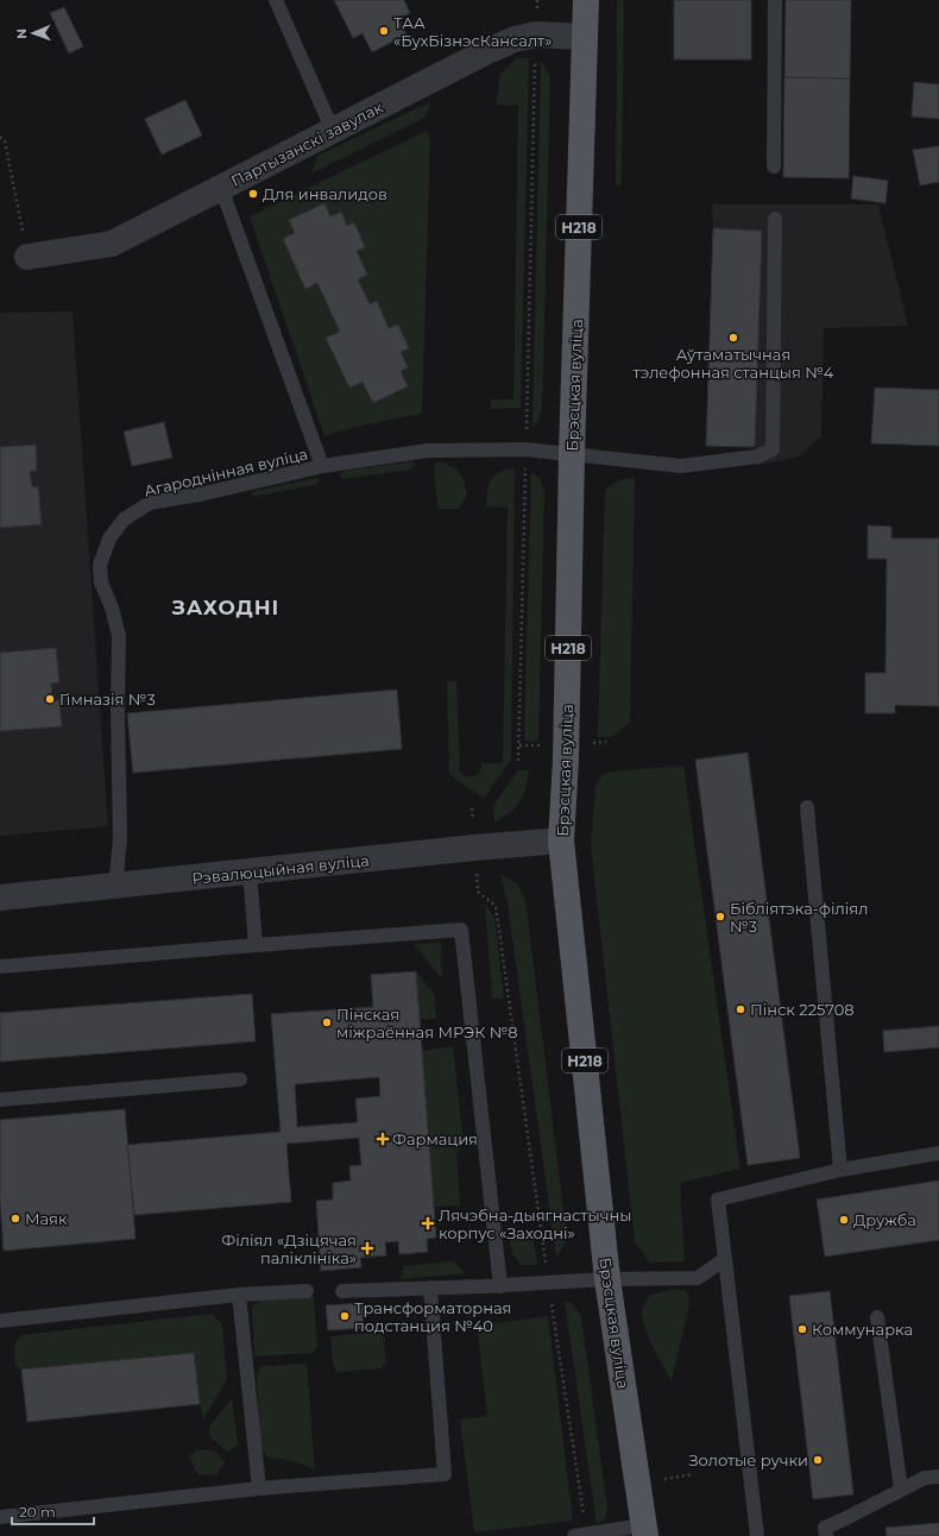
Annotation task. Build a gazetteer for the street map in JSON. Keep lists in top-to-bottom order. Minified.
{"streets":{"main road":["Н218","Брэсцкая вуліца"],"street":["Партызанскі завулак","Рэвалюцыйная вуліца"],"lane":["Агароднінная вуліца"]},"crossings":[["Партызанскі завулак","Брэсцкая вуліца"],["Брэсцкая вуліца","Агароднінная вуліца"],["Брэсцкая вуліца","Рэвалюцыйная вуліца"],["Агароднінная вуліца","Рэвалюцыйная вуліца"]],"districts":["ЗАХОДНІ"],"places":{"other":["ТАА «БухБізнэсКансалт»","Для инвалидов","Аўтаматычная тэлефонная станцыя №4","Гімназія №3","Бібліятэка-філіял №3","Пінск 225708","Пінская міжраённая МРЭК №8","Маяк","Дружба","Трансформаторная подстанция №40","Коммунарка","Золотые ручки"],"health":["Фармация","Лячэбна-дыягнастычны корпус «Заходні»","Філіял «Дзіцячая паліклініка»"]},"scale_bar":"20 m","north":"left"}
